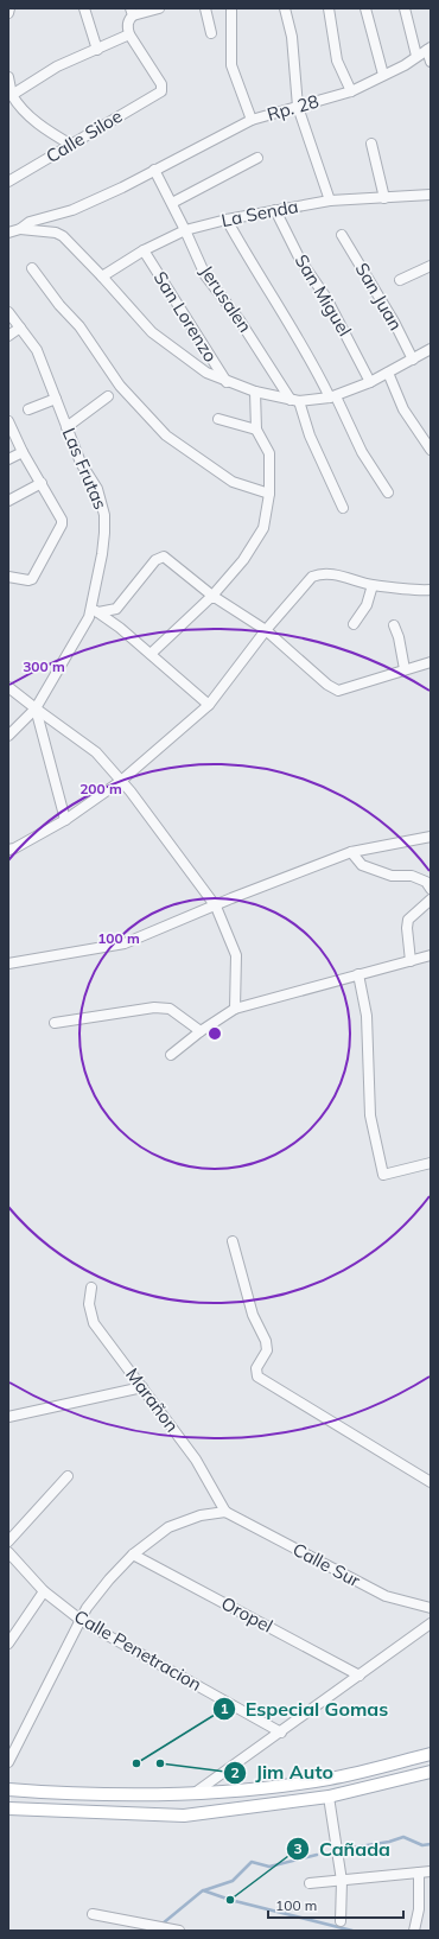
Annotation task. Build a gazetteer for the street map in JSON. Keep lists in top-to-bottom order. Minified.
{"streets":{"street":["Rp. 28","Calle Siloe","La Senda","San Miguel","San Juan","Jerusalen","San Lorenzo","Las Frutas","Marañon","Calle Sur","Oropel","Calle Penetracion"]},"crossings":[["Rp. 28","Jerusalen"],["La Senda","San Miguel"],["La Senda","Jerusalen"],["La Senda","San Lorenzo"],["Marañon","Calle Sur"]],"places":["Especial Gomas","Jim Auto","Cañada"],"scale_bar":"100 m","rings":["300 m","200 m","100 m"]}
